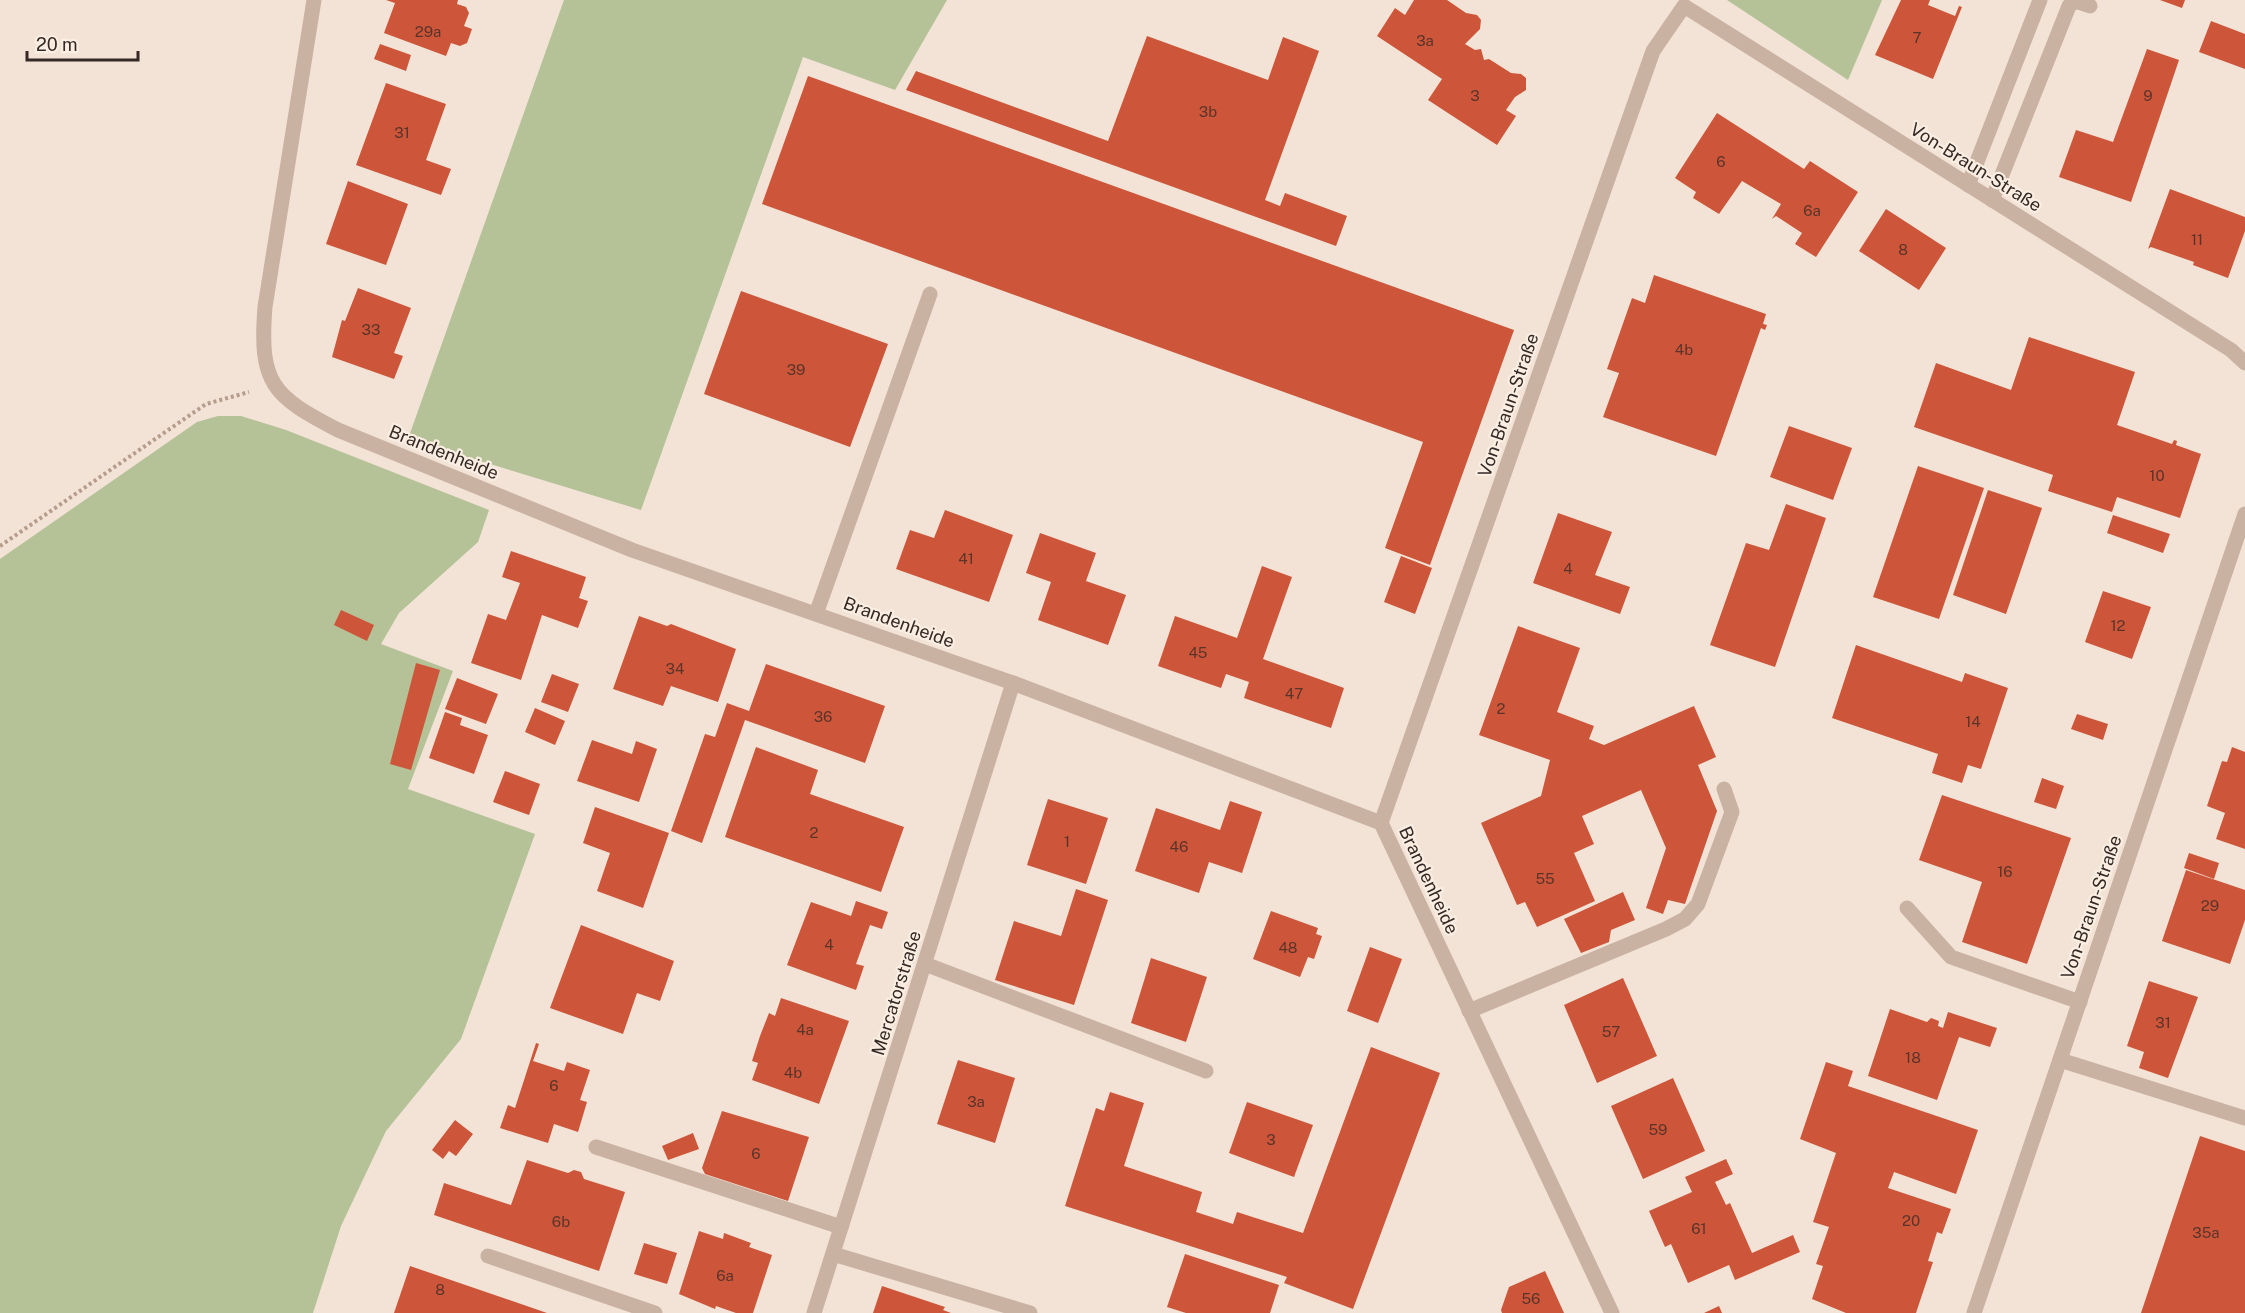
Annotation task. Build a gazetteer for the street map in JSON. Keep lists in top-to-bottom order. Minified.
{"streets":{"street":["Von-Braun-Straße","Brandenheide","Mercatorstraße"]},"crossings":[["Von-Braun-Straße","Brandenheide"],["Brandenheide","Mercatorstraße"]],"house_numbers":["29a","7","3a","3","9","3b","31","6","6a","11","8","33","4b","39","10","41","4","12","45","34","47","2","36","14","2","1","46","16","55","29","4","48","31","4a","57","18","4b","6","3a","59","3","6","20","6b","61","35a","6a","8","56"],"scale_bar":"20 m"}
